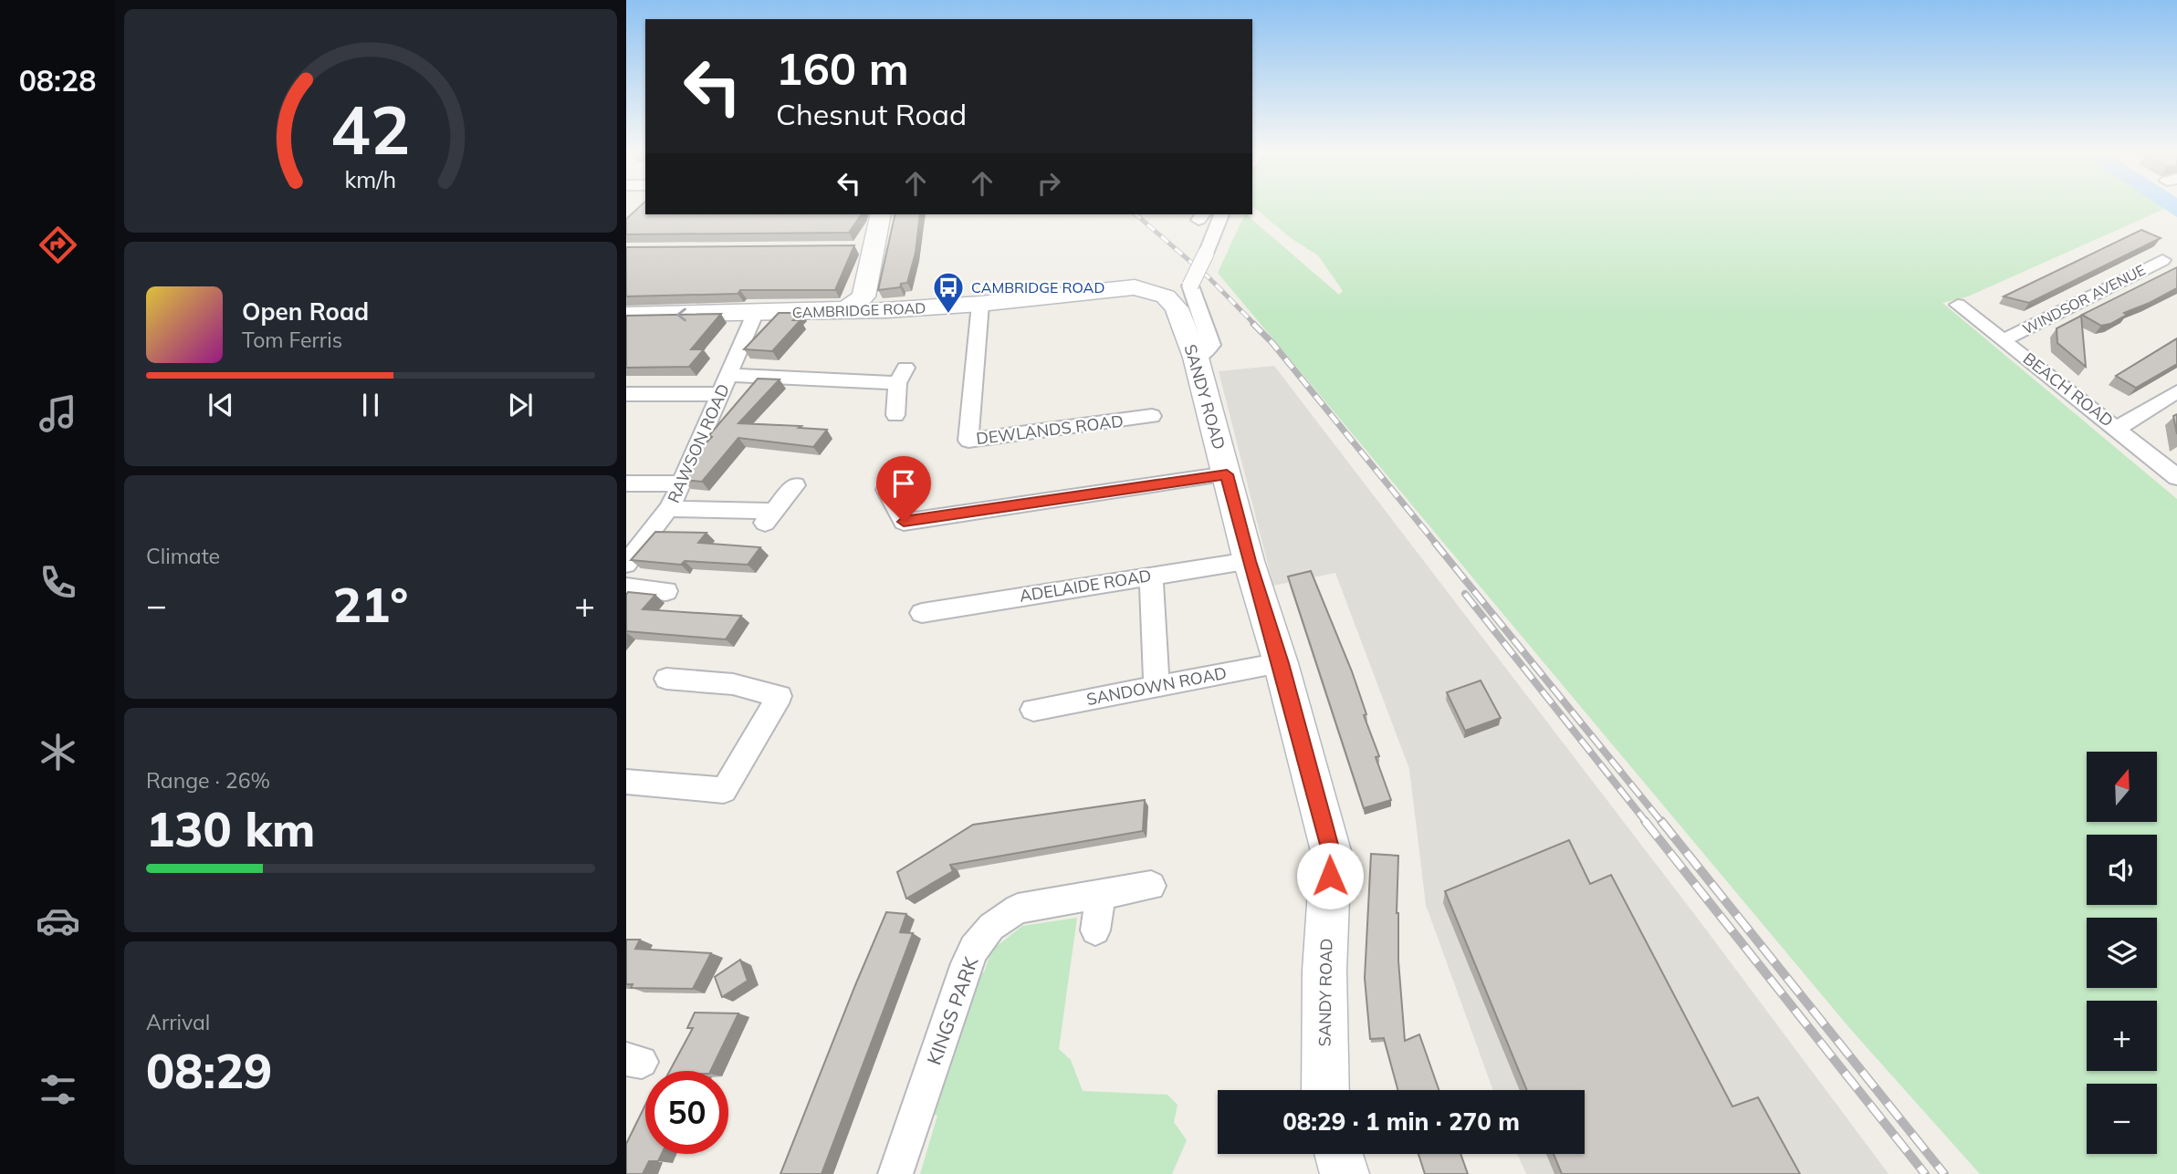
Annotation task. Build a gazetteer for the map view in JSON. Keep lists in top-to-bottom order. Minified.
{"streets":{"main road":["CAMBRIDGE ROAD","SANDY ROAD"],"street":["WINDSOR AVENUE","BEACH ROAD","DEWLANDS ROAD","RAWSON ROAD","ADELAIDE ROAD","SANDOWN ROAD","KINGS PARK"]},"crossings":[["WINDSOR AVENUE","BEACH ROAD"],["CAMBRIDGE ROAD","SANDY ROAD"],["CAMBRIDGE ROAD","DEWLANDS ROAD"],["CAMBRIDGE ROAD","RAWSON ROAD"],["SANDY ROAD","ADELAIDE ROAD"],["SANDY ROAD","SANDOWN ROAD"]],"places":{"bus stop":["CAMBRIDGE ROAD"]},"north":"top","page":{"tabs":"08:28","turn":["160 m","Chesnut Road"],"song":["Open Road","Tom Ferris"],"tile":["Climate",["Range · 26%","130 km"],["Arrival","08:29"]],"heat":["−","21°","+"],"map_buttons":["+","−"],"limit":"50","trip":"08:29 · 1 min · 270 m","gauge":["42","km/h"]}}
